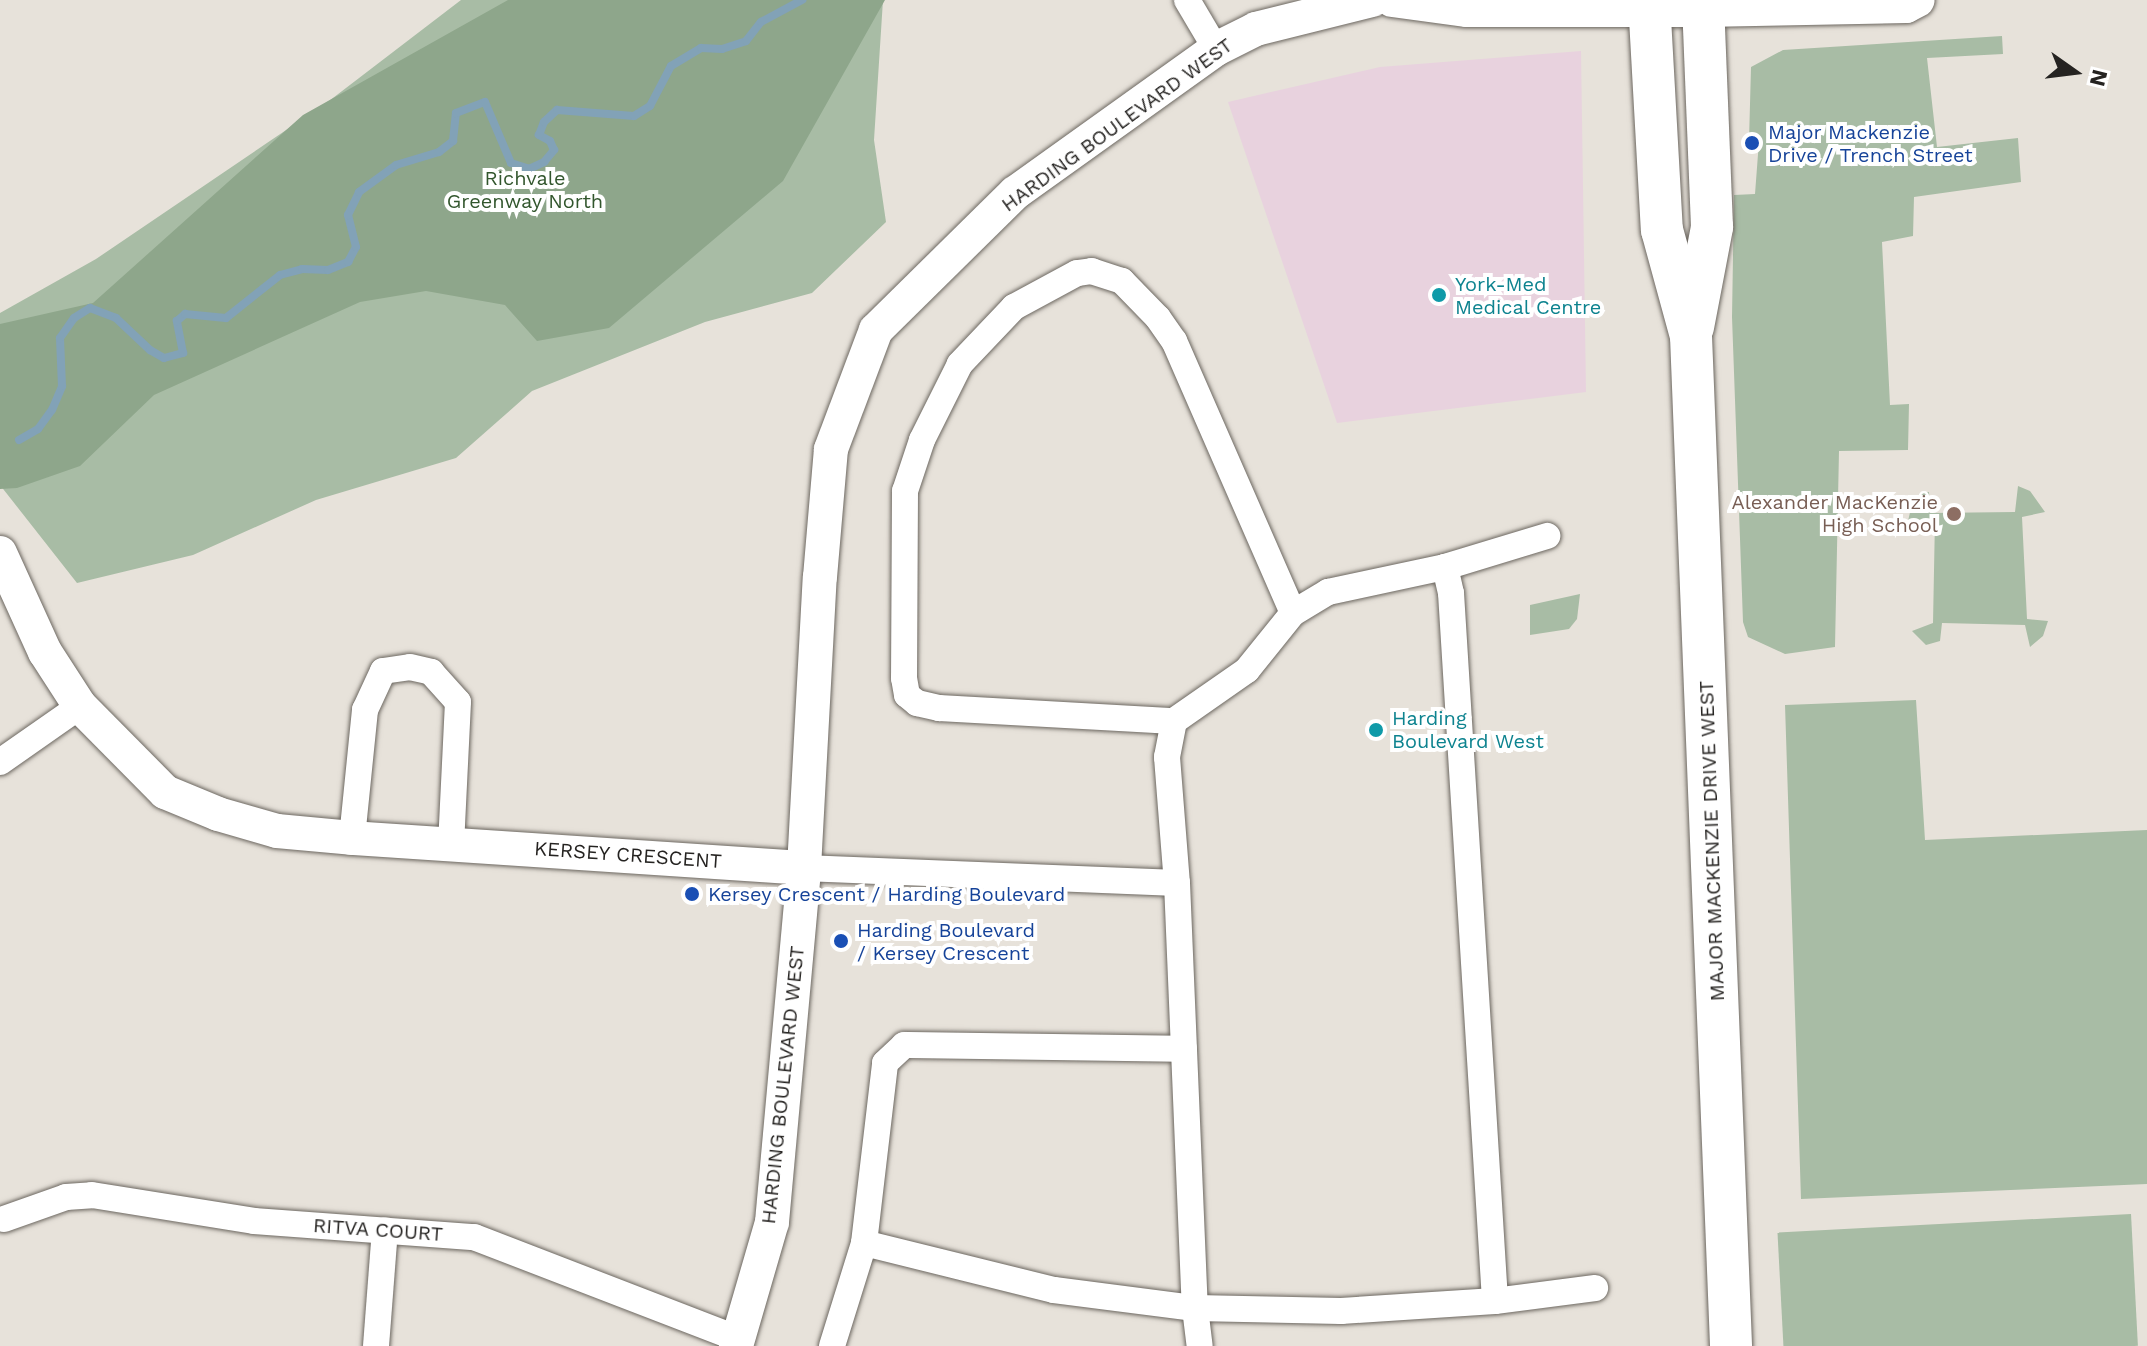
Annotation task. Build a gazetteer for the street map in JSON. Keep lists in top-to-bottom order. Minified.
{"streets":{"main road":["MAJOR MACKENZIE DRIVE WEST"],"street":["HARDING BOULEVARD WEST","KERSEY CRESCENT","RITVA COURT"]},"crossings":[["HARDING BOULEVARD WEST","KERSEY CRESCENT"],["HARDING BOULEVARD WEST","RITVA COURT"]],"parks":["Richvale Greenway North"],"places":["Major Mackenzie Drive / Trench Street","York-Med Medical Centre","Alexander MacKenzie High School","Harding Boulevard West","Kersey Crescent / Harding Boulevard","Harding Boulevard / Kersey Crescent"],"north":"right"}
